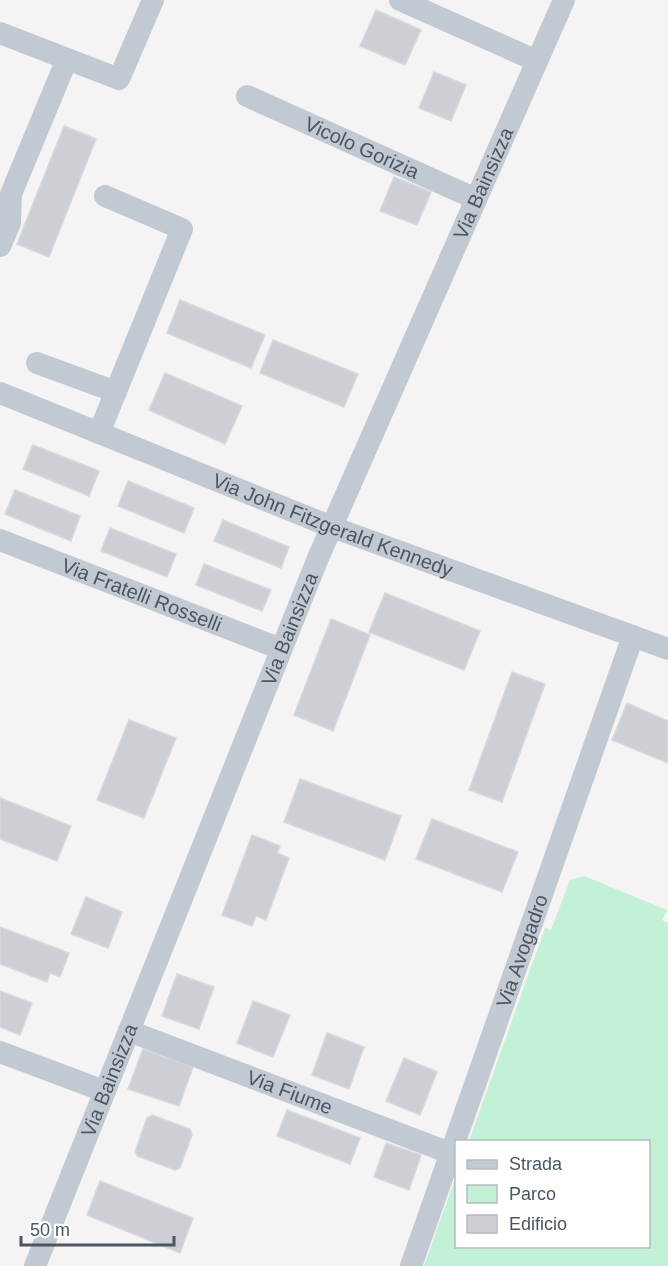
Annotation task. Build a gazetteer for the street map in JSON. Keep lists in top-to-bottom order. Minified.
{"streets":{"street":["Vicolo Gorizia","Via Bainsizza","Via John Fitzgerald Kennedy","Via Fratelli Rosselli","Via Avogadro","Via Fiume"]},"crossings":[["Vicolo Gorizia","Via Bainsizza"],["Via Bainsizza","Via John Fitzgerald Kennedy"],["Via Bainsizza","Via Fratelli Rosselli"],["Via Bainsizza","Via Fiume"],["Via John Fitzgerald Kennedy","Via Avogadro"],["Via Avogadro","Via Fiume"]],"legend":["Strada","Parco","Edificio"],"scale_bar":"50 m"}
